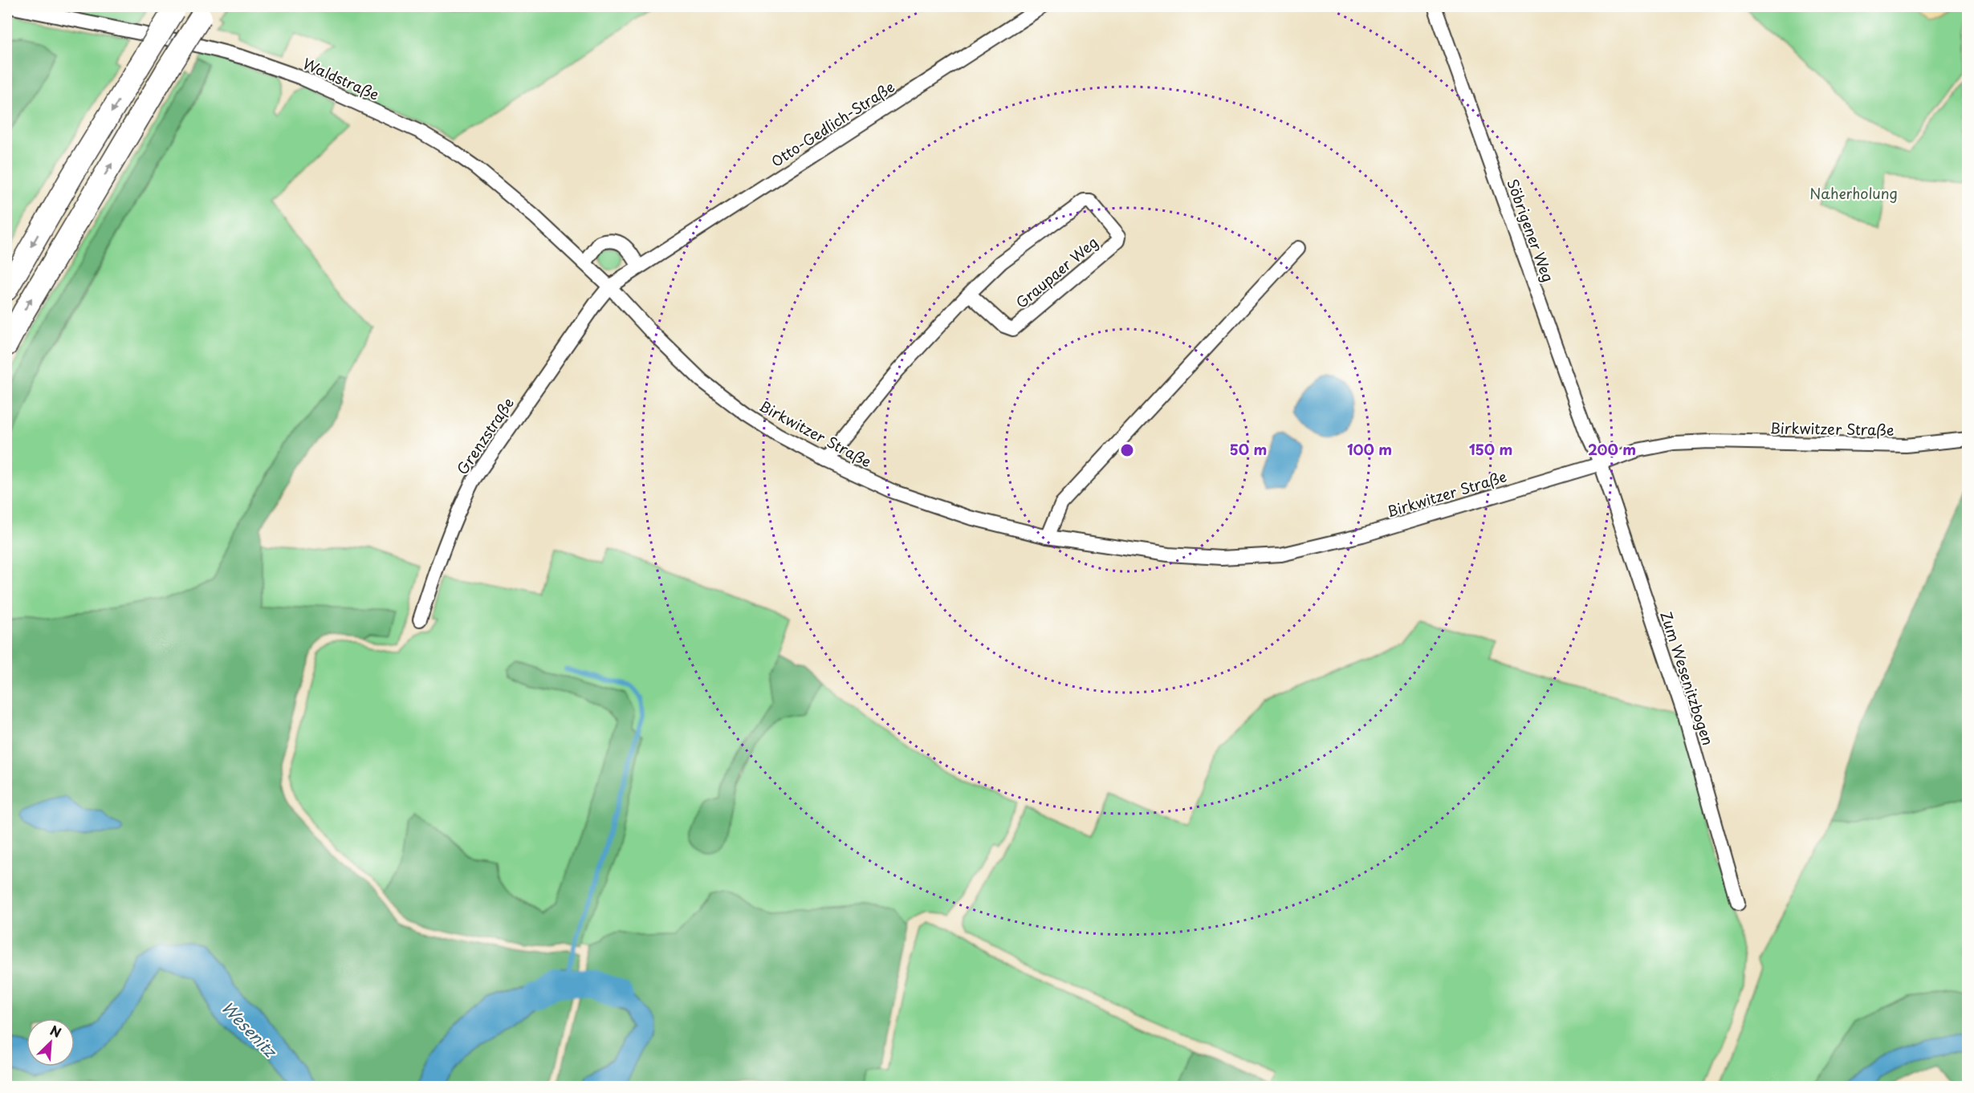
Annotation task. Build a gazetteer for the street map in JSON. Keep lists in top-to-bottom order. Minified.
{"streets":{"street":["Waldstraße","Otto-Gedlich-Straße","Söbrigener Weg","Graupaer Weg","Birkwitzer Straße","Grenzstraße","Zum Wesenitzbogen"]},"crossings":[["Waldstraße","Otto-Gedlich-Straße"],["Waldstraße","Birkwitzer Straße"],["Waldstraße","Grenzstraße"],["Otto-Gedlich-Straße","Birkwitzer Straße"],["Otto-Gedlich-Straße","Grenzstraße"],["Söbrigener Weg","Birkwitzer Straße"],["Söbrigener Weg","Zum Wesenitzbogen"],["Graupaer Weg","Birkwitzer Straße"],["Birkwitzer Straße","Grenzstraße"],["Birkwitzer Straße","Zum Wesenitzbogen"]],"water":["Wesenitz"],"parks":["Naherholung"],"north":"top right","rings":["50 m","100 m","150 m","200 m"]}
